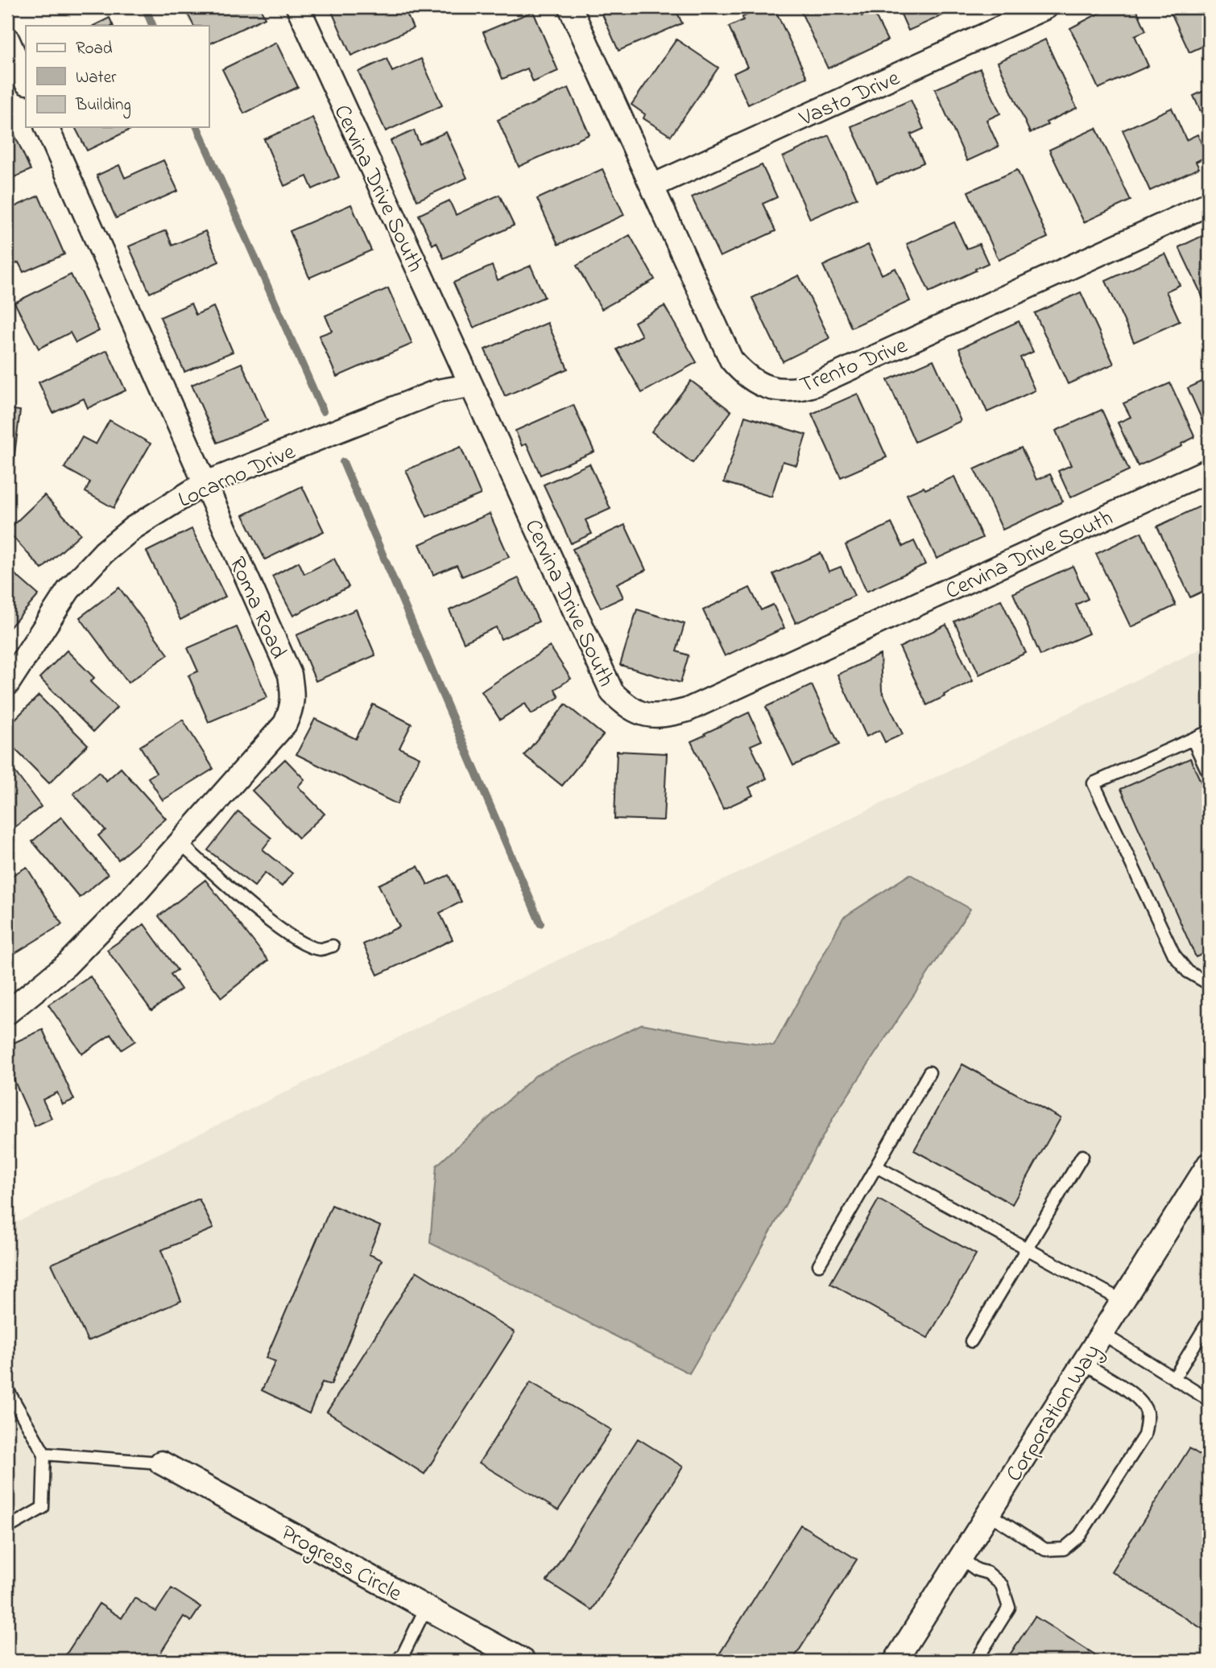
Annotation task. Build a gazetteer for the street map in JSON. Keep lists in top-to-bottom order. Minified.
{"streets":{"street":["Vasto Drive","Cervina Drive South","Trento Drive","Locarno Drive","Roma Road","Corporation Way","Progress Circle"]},"crossings":[["Vasto Drive","Trento Drive"],["Cervina Drive South","Locarno Drive"],["Locarno Drive","Roma Road"]],"legend":["Road","Water","Building"]}
